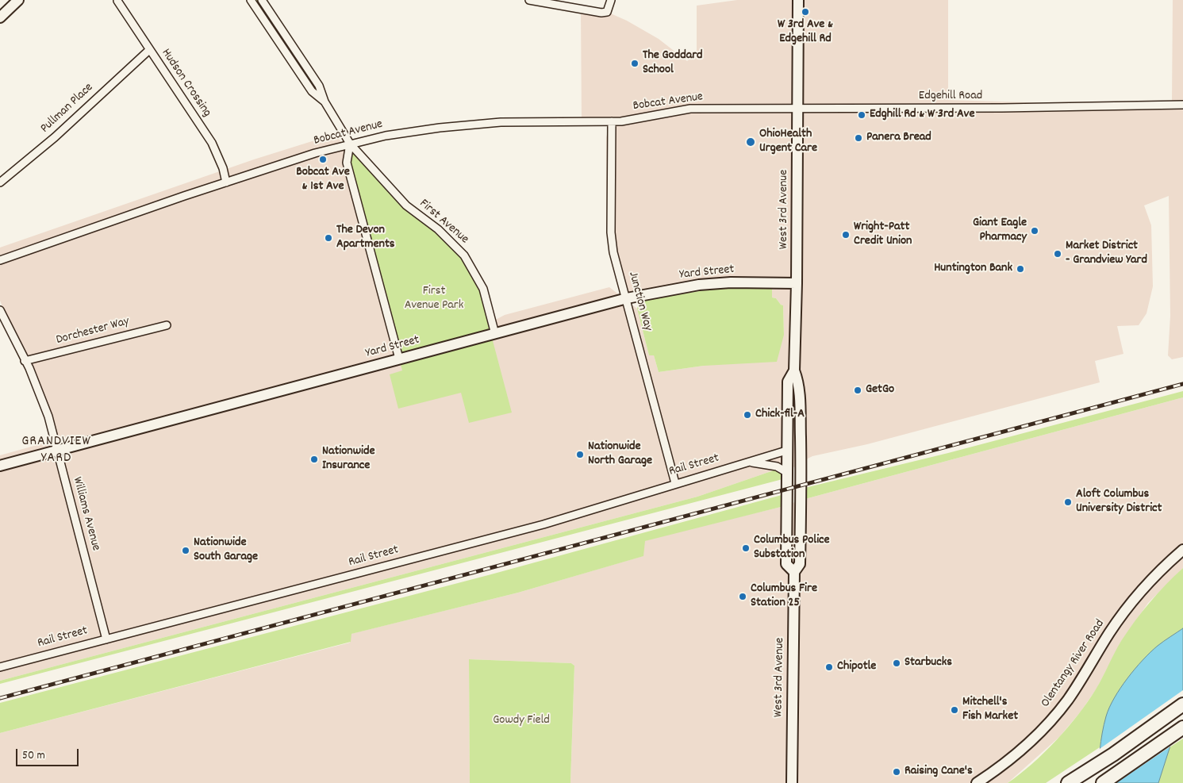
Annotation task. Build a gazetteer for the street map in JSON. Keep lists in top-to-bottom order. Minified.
{"streets":{"street":["Hudson Crossing","Edgehill Road","Bobcat Avenue","Pullman Place","West 3rd Avenue","First Avenue","Yard Street","Junction Way","Dorchester Way","Rail Street","Williams Avenue","Olentangy River Road"]},"crossings":[["Hudson Crossing","Bobcat Avenue"],["Hudson Crossing","Pullman Place"],["Edgehill Road","Bobcat Avenue"],["Edgehill Road","West 3rd Avenue"],["Bobcat Avenue","First Avenue"],["Bobcat Avenue","Junction Way"],["West 3rd Avenue","Yard Street"],["West 3rd Avenue","Rail Street"],["First Avenue","Yard Street"],["Yard Street","Junction Way"],["Yard Street","Williams Avenue"],["Junction Way","Rail Street"],["Dorchester Way","Williams Avenue"],["Rail Street","Williams Avenue"]],"districts":["GRANDVIEW YARD"],"parks":["First Avenue Park","Gowdy Field"],"places":["W 3rd Ave & Edgehill Rd","The Goddard School","Edghill Rd & W 3rd Ave","Panera Bread","OhioHealth Urgent Care","Bobcat Ave & 1st Ave","Giant Eagle Pharmacy","Wright-Patt Credit Union","The Devon Apartments","Market District - Grandview Yard","Huntington Bank","GetGo","Chick-fil-A","Nationwide North Garage","Nationwide Insurance","Aloft Columbus University District","Columbus Police Substation","Nationwide South Garage","Columbus Fire Station 25","Starbucks","Chipotle","Mitchell's Fish Market","Raising Cane's"],"scale_bar":"50 m"}
